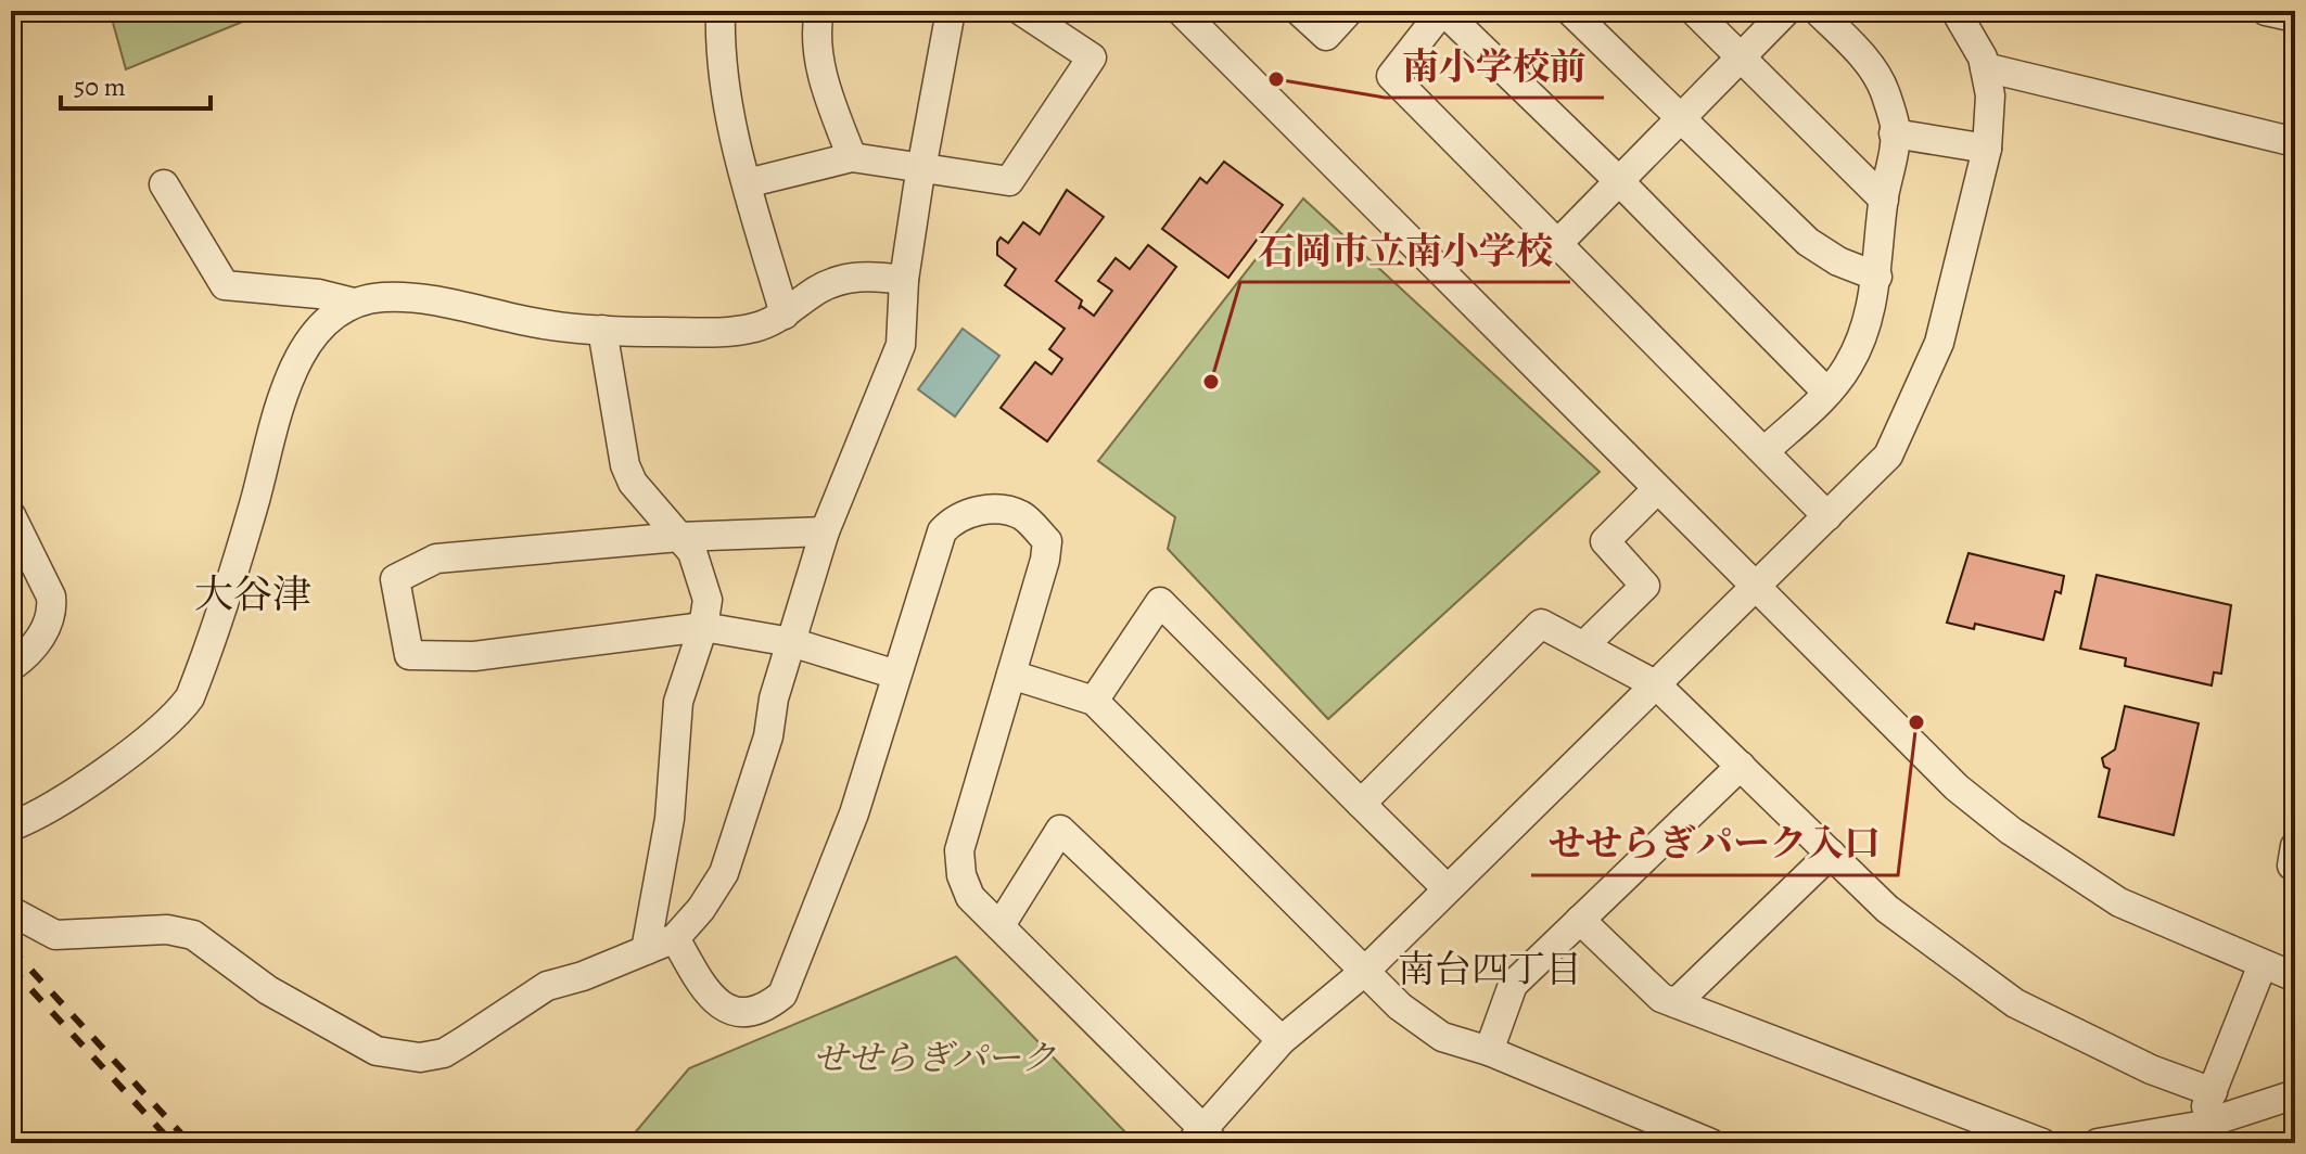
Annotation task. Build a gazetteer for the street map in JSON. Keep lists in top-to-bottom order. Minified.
{"districts":["大谷津","南台四丁目"],"parks":["せせらぎパーク"],"places":["南小学校前","石岡市立南小学校","せせらぎパーク入口"],"scale_bar":"50 m"}
